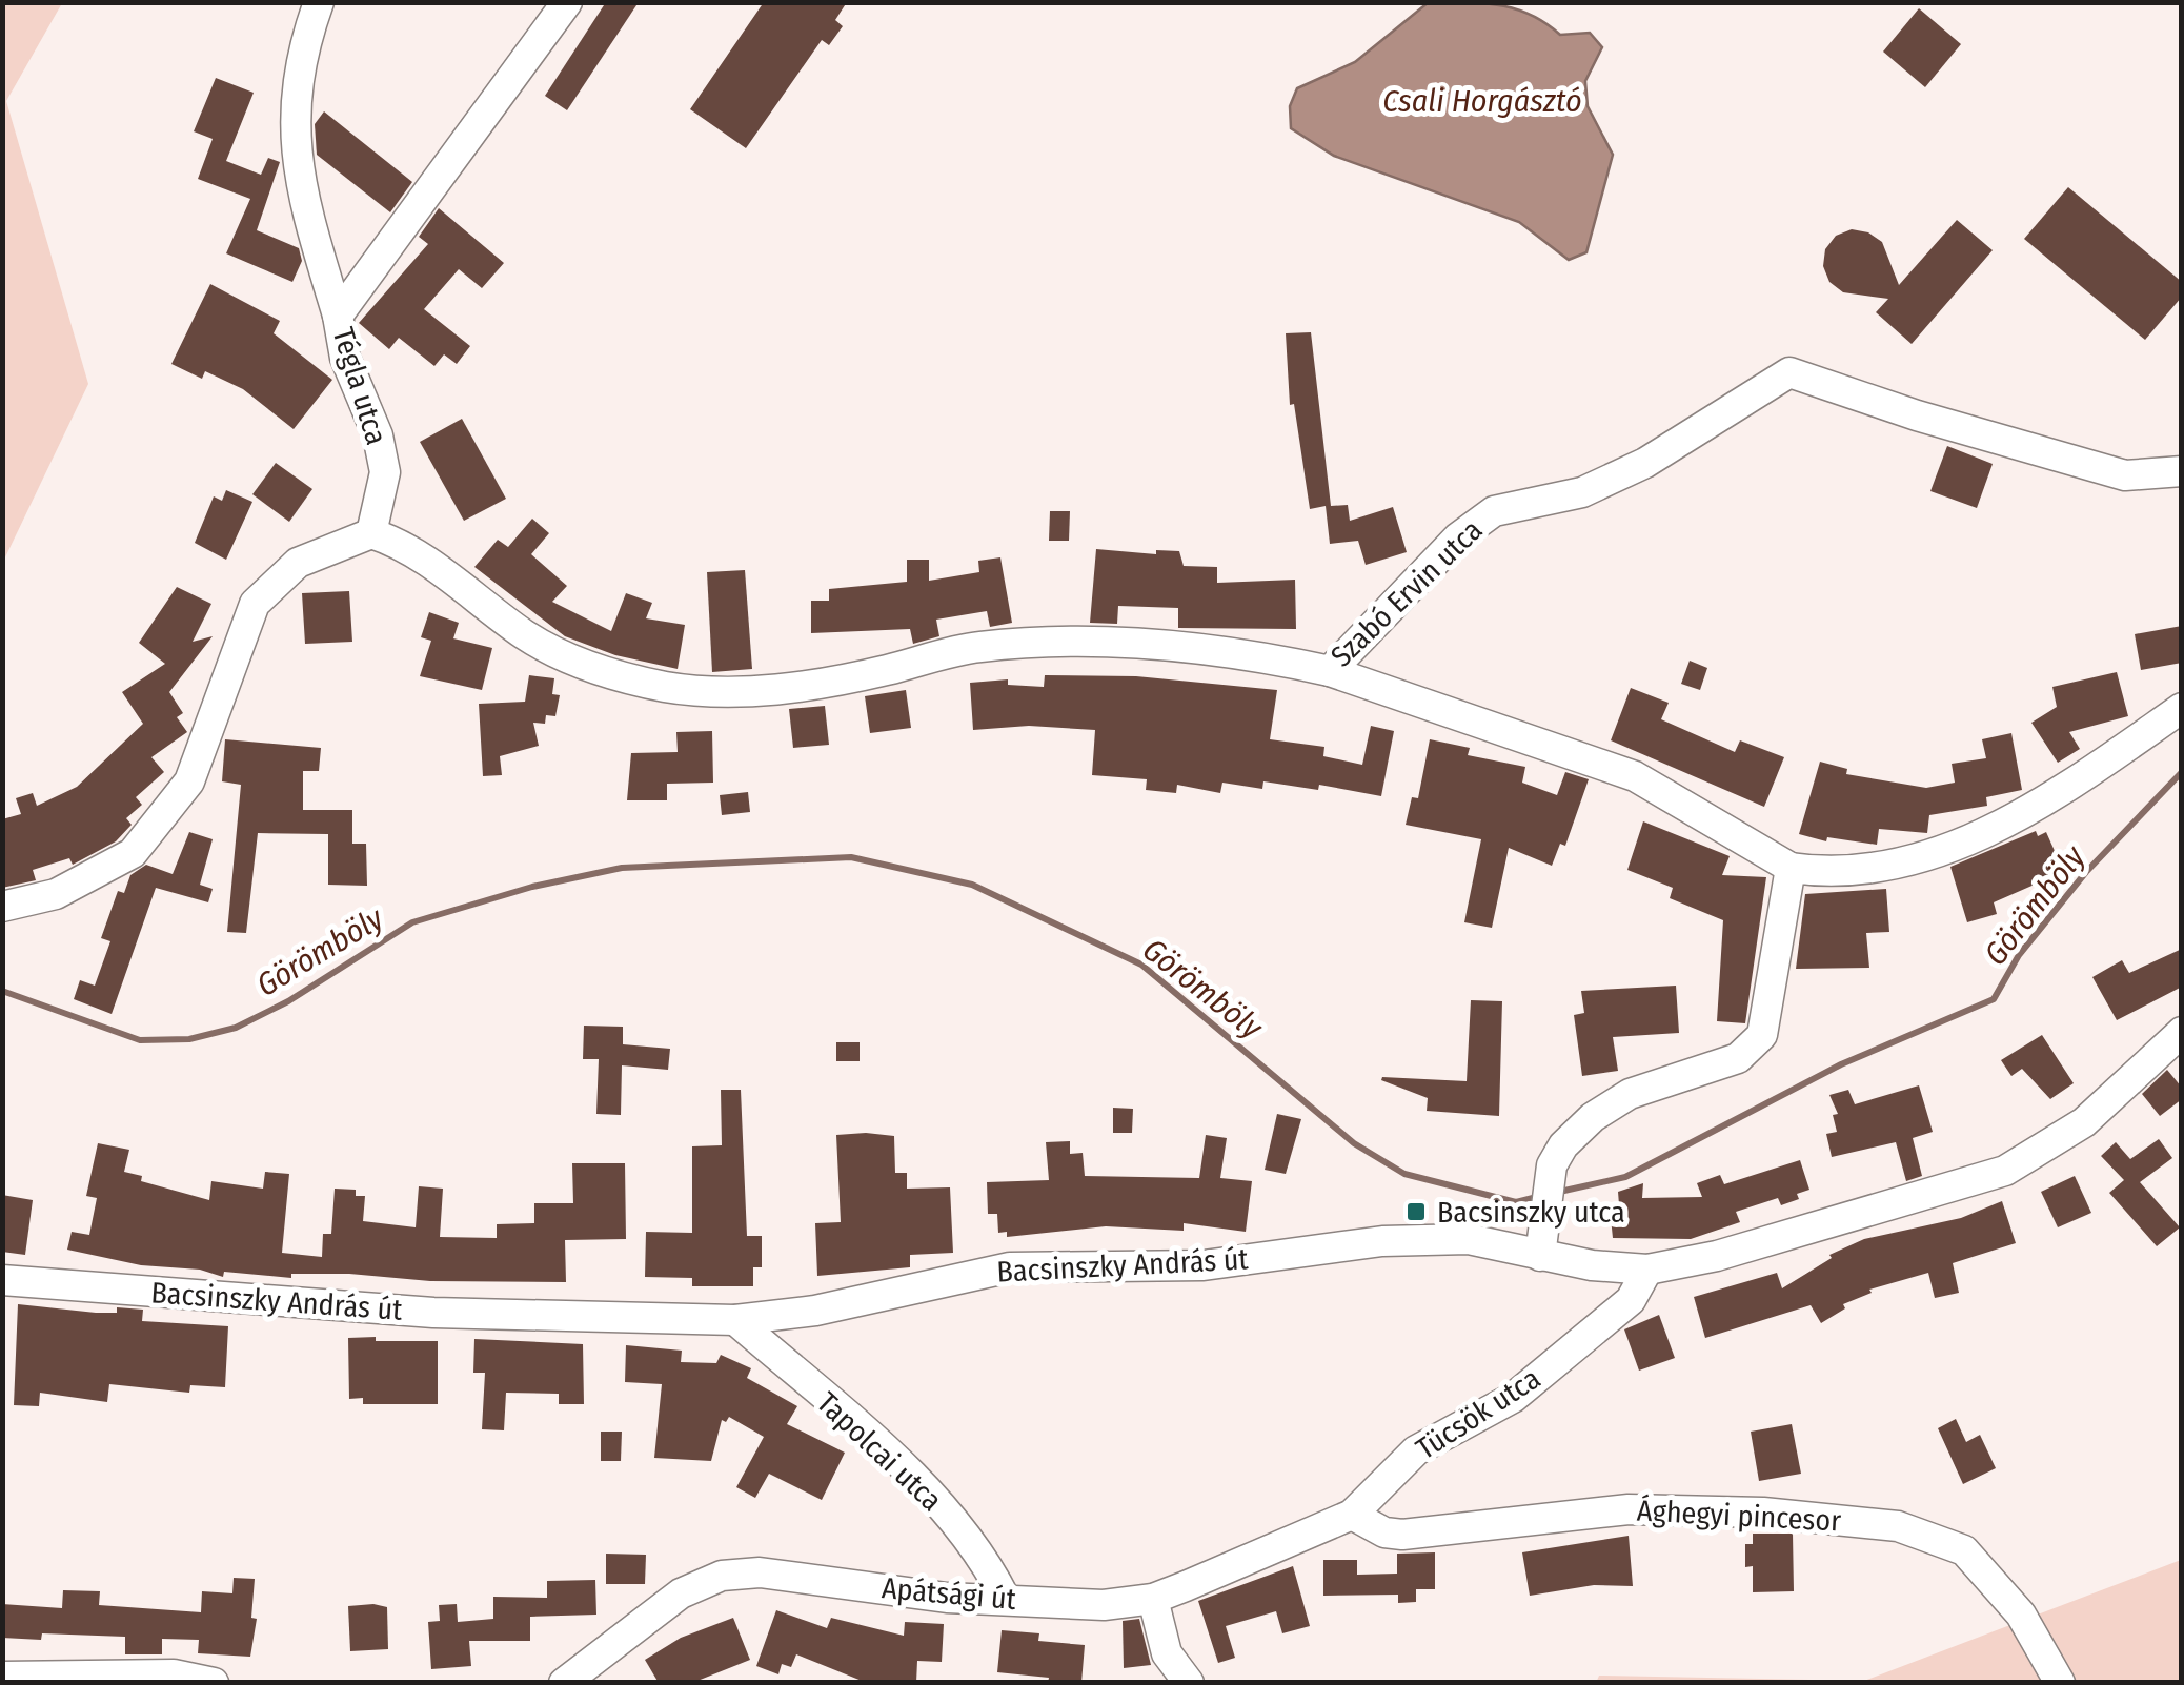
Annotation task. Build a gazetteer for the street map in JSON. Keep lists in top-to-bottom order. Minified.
{"streets":{"street":["Tégla utca","Szabó Ervin utca","Bacsinszky András út","Tücsök utca","Tapolcai utca","Ághegyi pincesor","Apátsági út"]},"crossings":[["Tégla utca","Szabó Ervin utca"],["Bacsinszky András út","Tücsök utca"],["Bacsinszky András út","Tapolcai utca"],["Tücsök utca","Ághegyi pincesor"],["Tücsök utca","Apátsági út"],["Tapolcai utca","Apátsági út"],["Ághegyi pincesor","Apátsági út"]],"water":["Csali Horgásztó","Görömböly"],"places":{"transit":["Bacsinszky utca"]}}
